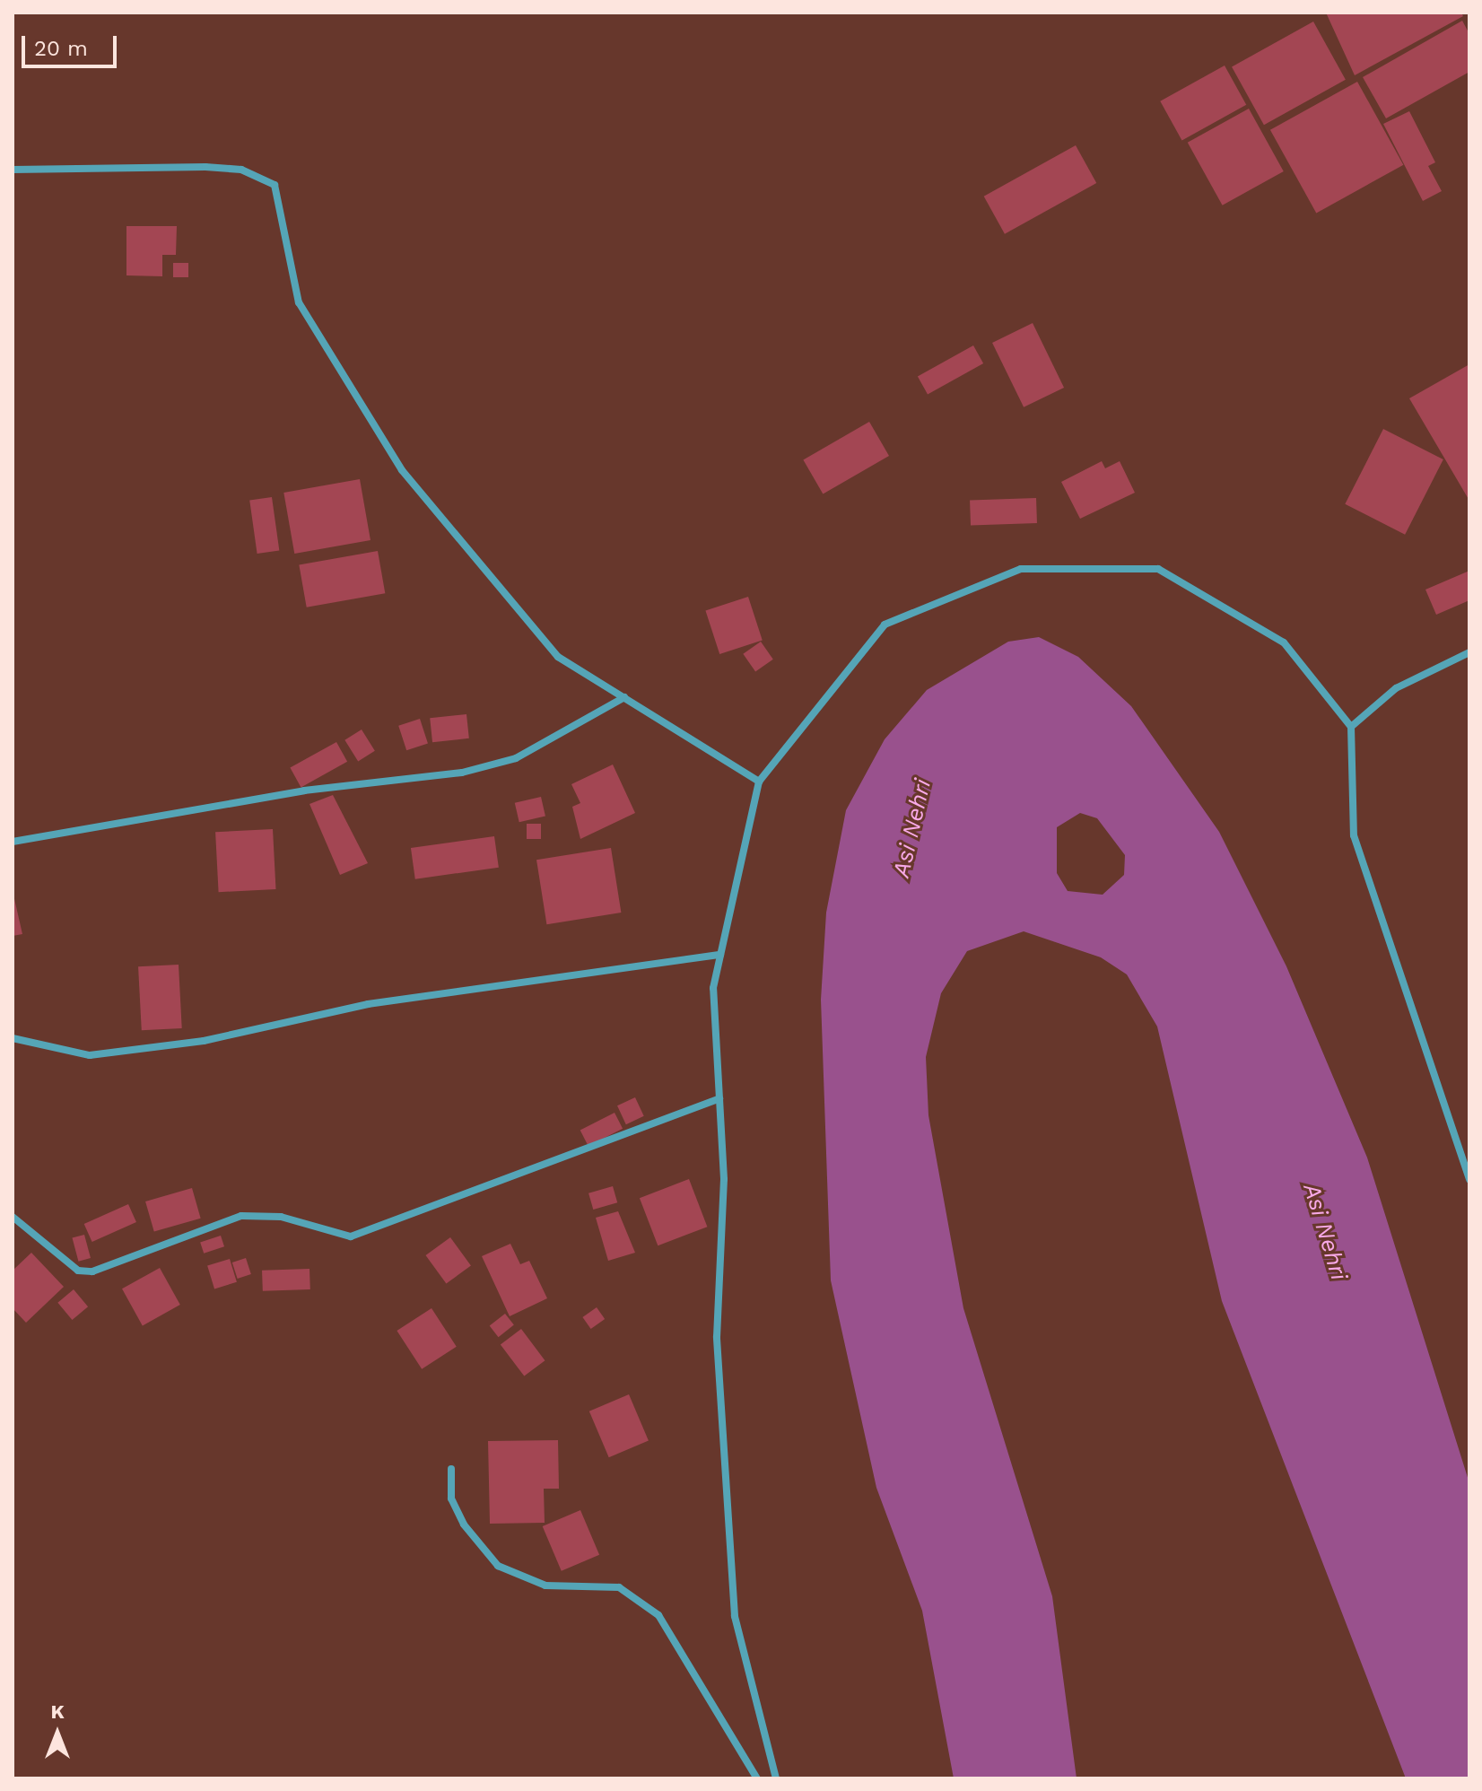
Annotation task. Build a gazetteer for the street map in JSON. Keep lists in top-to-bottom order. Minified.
{"water":["Asi Nehri"],"scale_bar":"20 m","north":"top"}
